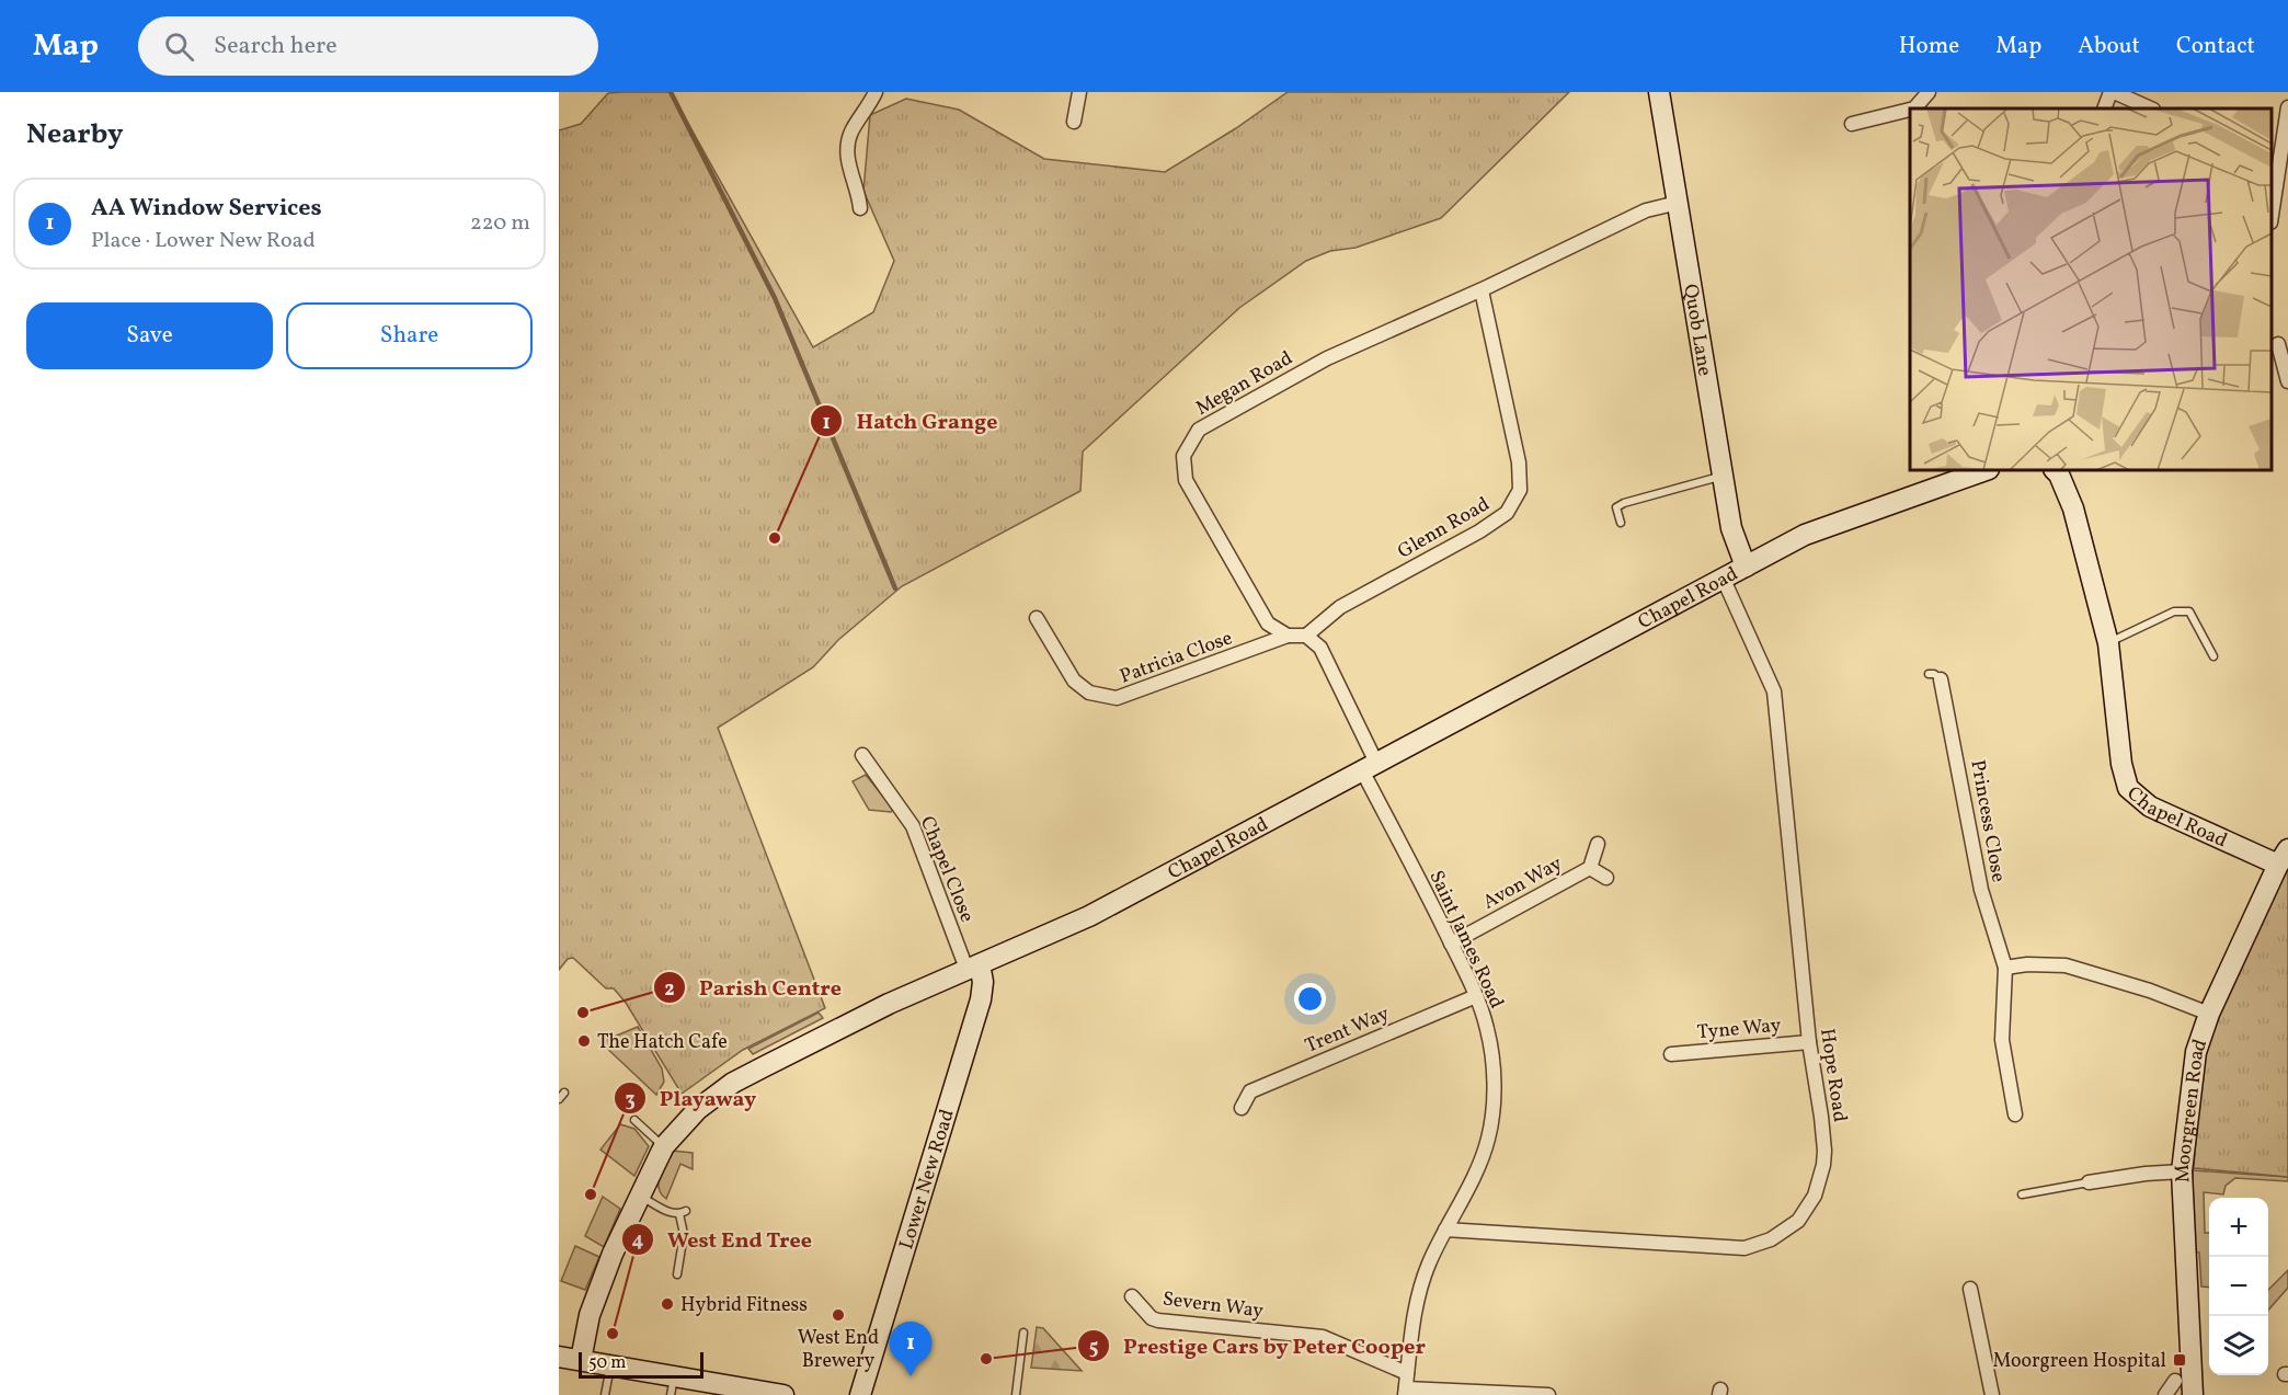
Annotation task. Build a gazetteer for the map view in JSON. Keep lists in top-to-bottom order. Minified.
{"streets":{"street":["Quob Lane","Megan Road","Glenn Road","Chapel Road","Patricia Close","Princess Close","Chapel Close","Avon Way","Saint James Road","Tyne Way","Trent Way","Hope Road","Moorgreen Road","Lower New Road","Severn Way"]},"crossings":[["Quob Lane","Megan Road"],["Quob Lane","Chapel Road"],["Megan Road","Glenn Road"],["Megan Road","Patricia Close"],["Chapel Road","Chapel Close"],["Chapel Road","Saint James Road"],["Chapel Road","Hope Road"],["Chapel Road","Moorgreen Road"],["Chapel Road","Lower New Road"],["Chapel Close","Lower New Road"],["Avon Way","Saint James Road"],["Saint James Road","Trent Way"],["Saint James Road","Hope Road"],["Saint James Road","Severn Way"],["Tyne Way","Hope Road"]],"places":{"other":["Hatch Grange","Parish Centre","The Hatch Cafe","Playaway","Hybrid Fitness","West End Brewery","West End Tree","Prestige Cars by Peter Cooper"],"transit":["Moorgreen Hospital"]},"scale_bar":"50 m","page":{"header":"Map","search":"Search here","nav":["Home","Map","About","Contact"],"heading":"Nearby","list":[{"mark":"1","name":"AA Window Services","note":"Place · Lower New Road","value":"220 m"}],"buttons":["Save","Share"],"map_buttons":["+","−"],"pins":"1","scale":"50 m"}}
